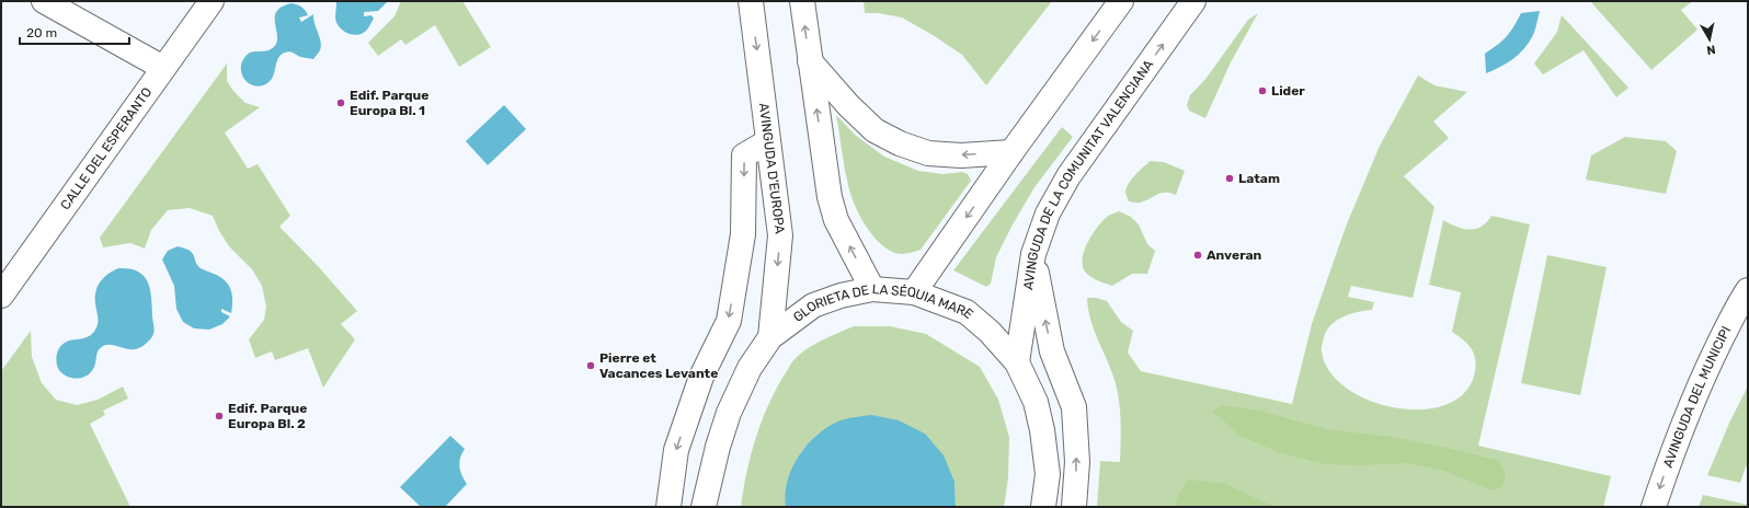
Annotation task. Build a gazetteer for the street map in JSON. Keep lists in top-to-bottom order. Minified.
{"streets":{"main road":["CALLE DEL ESPERANTO","AVINGUDA D'EUROPA","AVINGUDA DE LA COMUNITAT VALENCIANA","GLORIETA DE LA SÉQUIA MARE","AVINGUDA DEL MUNICIPI"]},"crossings":[["AVINGUDA D'EUROPA","GLORIETA DE LA SÉQUIA MARE"],["AVINGUDA DE LA COMUNITAT VALENCIANA","GLORIETA DE LA SÉQUIA MARE"]],"one_way":["AVINGUDA DEL MUNICIPI"],"places":["Lider","Edif. Parque Europa Bl. 1","Latam","Anveran","Pierre et Vacances Levante","Edif. Parque Europa Bl. 2"],"scale_bar":"20 m","north":"bottom"}
